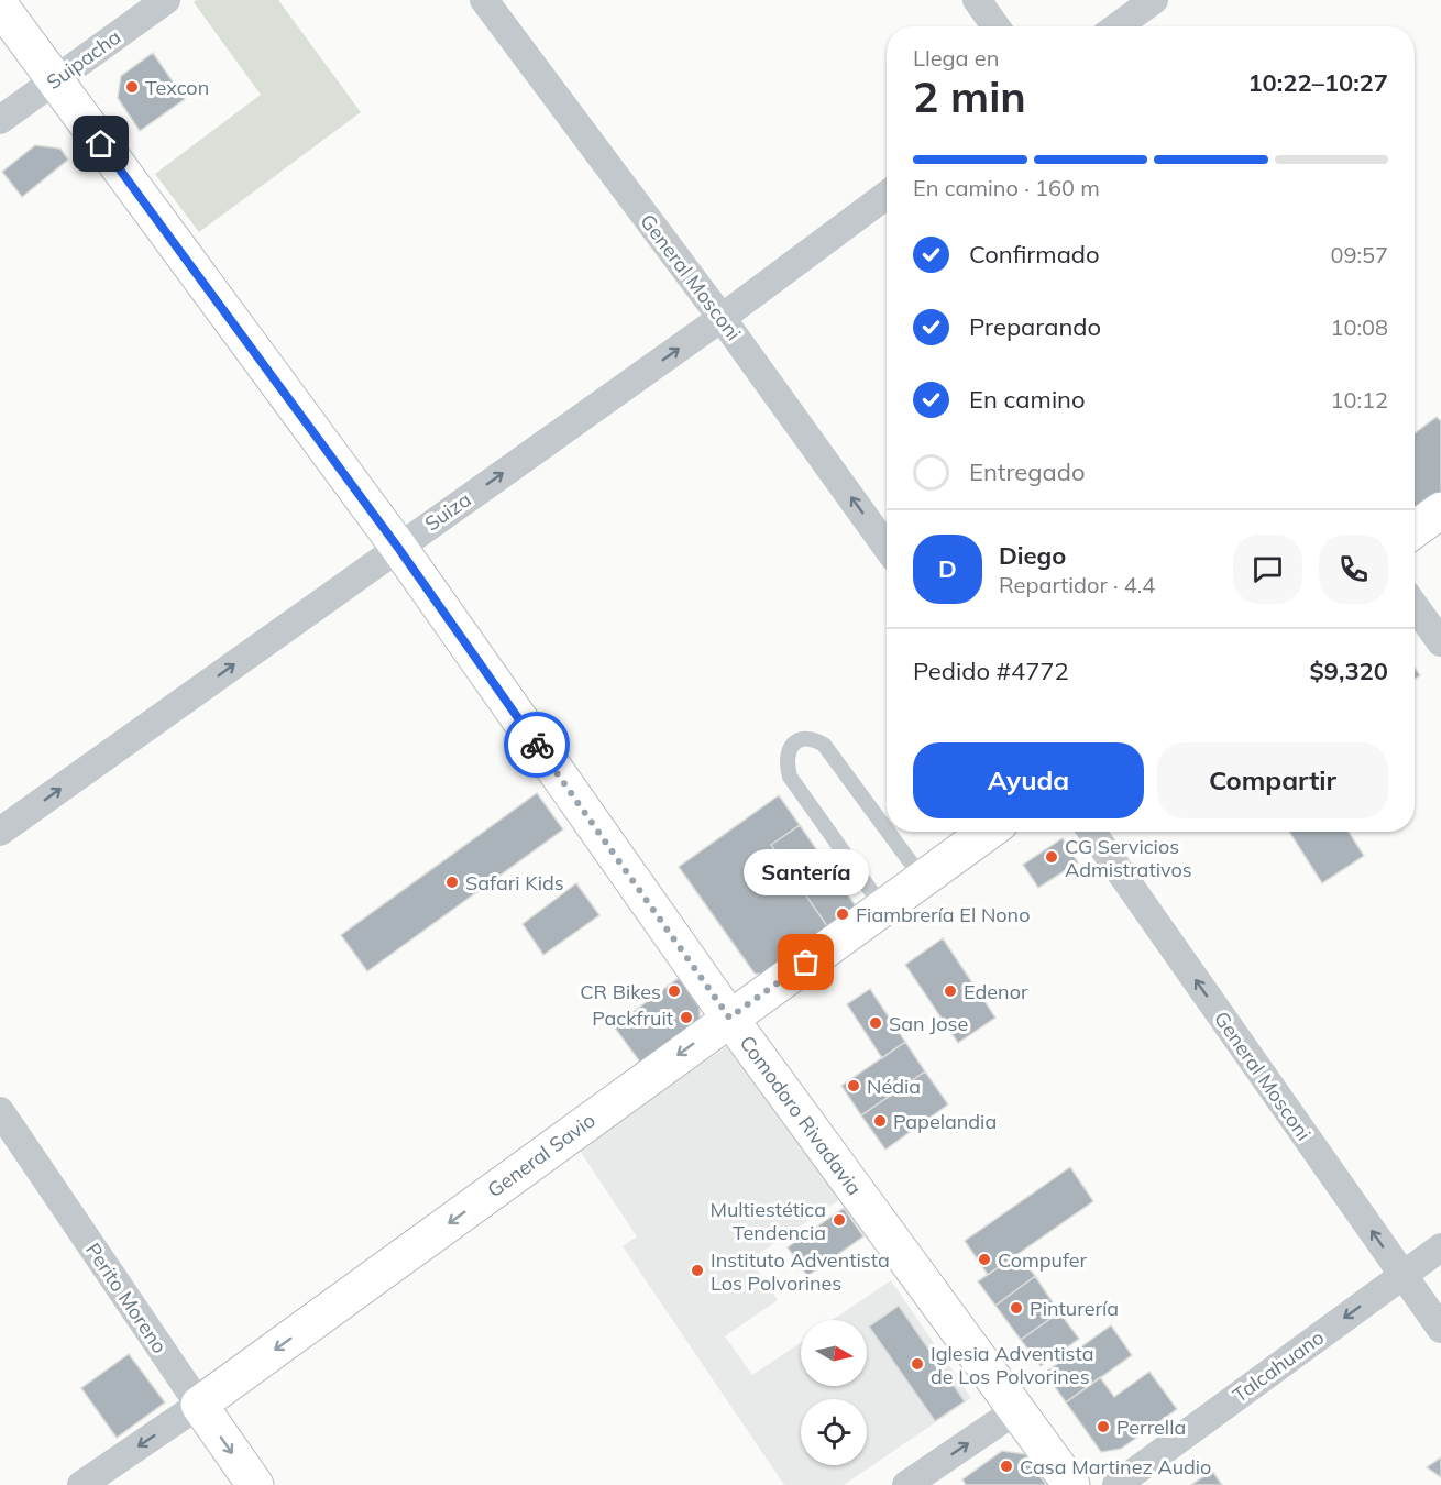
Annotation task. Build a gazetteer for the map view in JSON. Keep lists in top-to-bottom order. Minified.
{"streets":{"street":["Suipacha","General Mosconi","Suiza","Comodoro Rivadavia","General Savio","Perito Moreno","Talcahuano"]},"crossings":[["Suipacha","Comodoro Rivadavia"],["General Mosconi","Suiza"],["General Mosconi","Talcahuano"],["Suiza","Comodoro Rivadavia"],["Comodoro Rivadavia","General Savio"],["General Savio","Perito Moreno"]],"one_way":["General Mosconi","Suiza","General Savio","Talcahuano"],"places":["Texcon","CG Servicios Admistrativos","Safari Kids","Fiambrería El Nono","Santería","CR Bikes","Edenor","Packfruit","San Jose","Nédia","Papelandia","Multiestética Tendencia","Compufer","Instituto Adventista Los Polvorines","Pinturería","Iglesia Adventista de Los Polvorines","Perrella","Casa Martinez Audio"],"north":"right","page":{"heading":["2 min","Llega en","10:22–10:27"],"panel":["Diego","Repartidor · 4.4","Pedido #4772","$9,320"],"bar":"En camino · 160 m","list":[["Confirmado","09:57"],["Preparando","10:08"],["En camino","10:12"],"Entregado"],"round":"D","buttons":["Ayuda","Compartir"],"bubble":"Santería"}}
